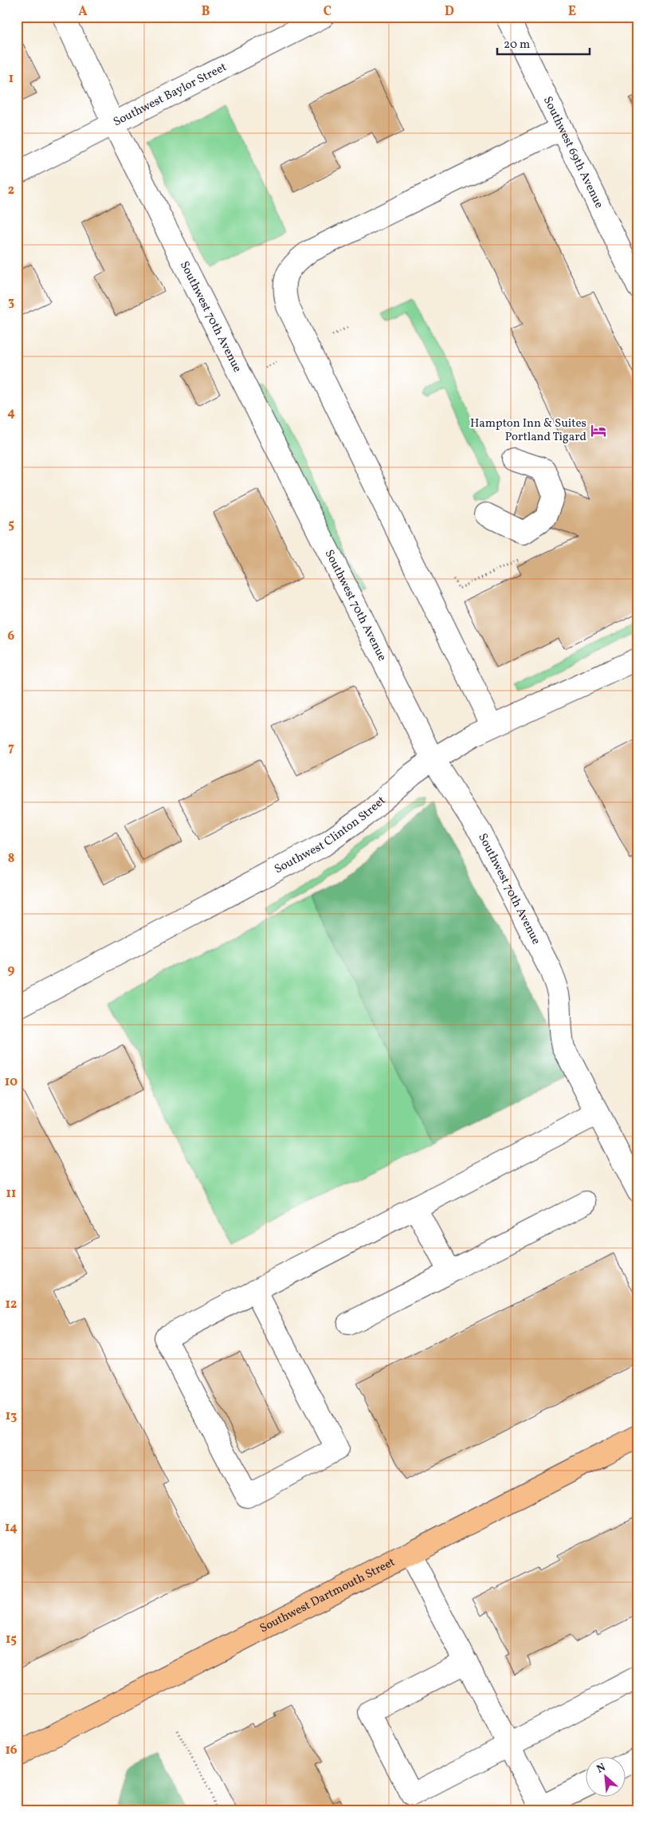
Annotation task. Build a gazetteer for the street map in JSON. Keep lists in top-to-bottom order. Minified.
{"streets":{"main road":["Southwest Dartmouth Street"],"street":["Southwest Baylor Street","Southwest 69th Avenue","Southwest 70th Avenue","Southwest Clinton Street"]},"crossings":[["Southwest Baylor Street","Southwest 70th Avenue"],["Southwest 70th Avenue","Southwest Clinton Street"]],"places":{"hotel":["Hampton Inn & Suites Portland Tigard"]},"scale_bar":"20 m","north":"top left","grid":{"columns":["A","B","C","D","E"],"rows":["1","2","3","4","5","6","7","8","9","10","11","12","13","14","15","16"]}}
